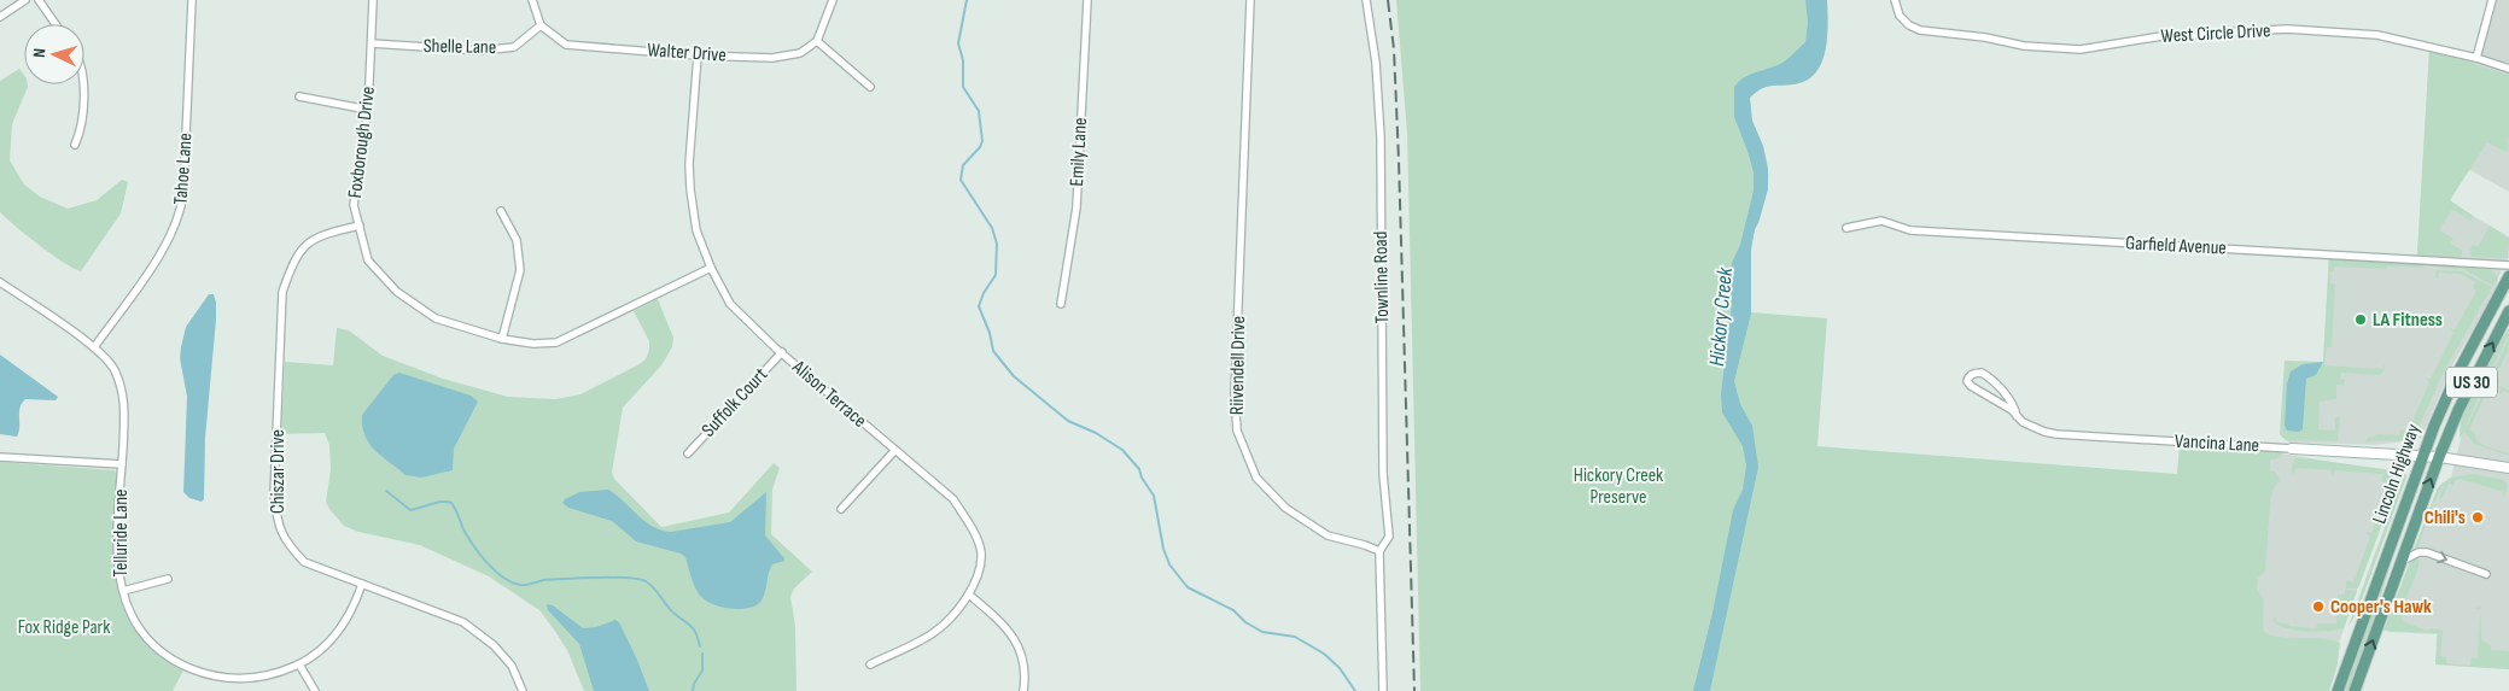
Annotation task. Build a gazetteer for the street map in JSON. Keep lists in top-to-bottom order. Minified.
{"streets":{"main road":["US 30","Lincoln Highway"],"street":["West Circle Drive","Shelle Lane","Walter Drive","Foxborough Drive","Emily Lane","Tahoe Lane","Garfield Avenue","Townline Road","Riivendell Drive","Alison Terrace","Suffolk Court","Vancina Lane","Chiszar Drive","Telluride Lane"]},"crossings":[["Shelle Lane","Walter Drive"],["Shelle Lane","Foxborough Drive"],["Walter Drive","Alison Terrace"],["Foxborough Drive","Alison Terrace"],["Foxborough Drive","Chiszar Drive"],["Tahoe Lane","Telluride Lane"],["Townline Road","Riivendell Drive"],["Alison Terrace","Suffolk Court"],["Vancina Lane","Lincoln Highway"],["Chiszar Drive","Telluride Lane"]],"water":["Hickory Creek"],"parks":["Hickory Creek Preserve","Fox Ridge Park"],"places":["LA Fitness","Chili's","Cooper's Hawk"],"north":"left"}
